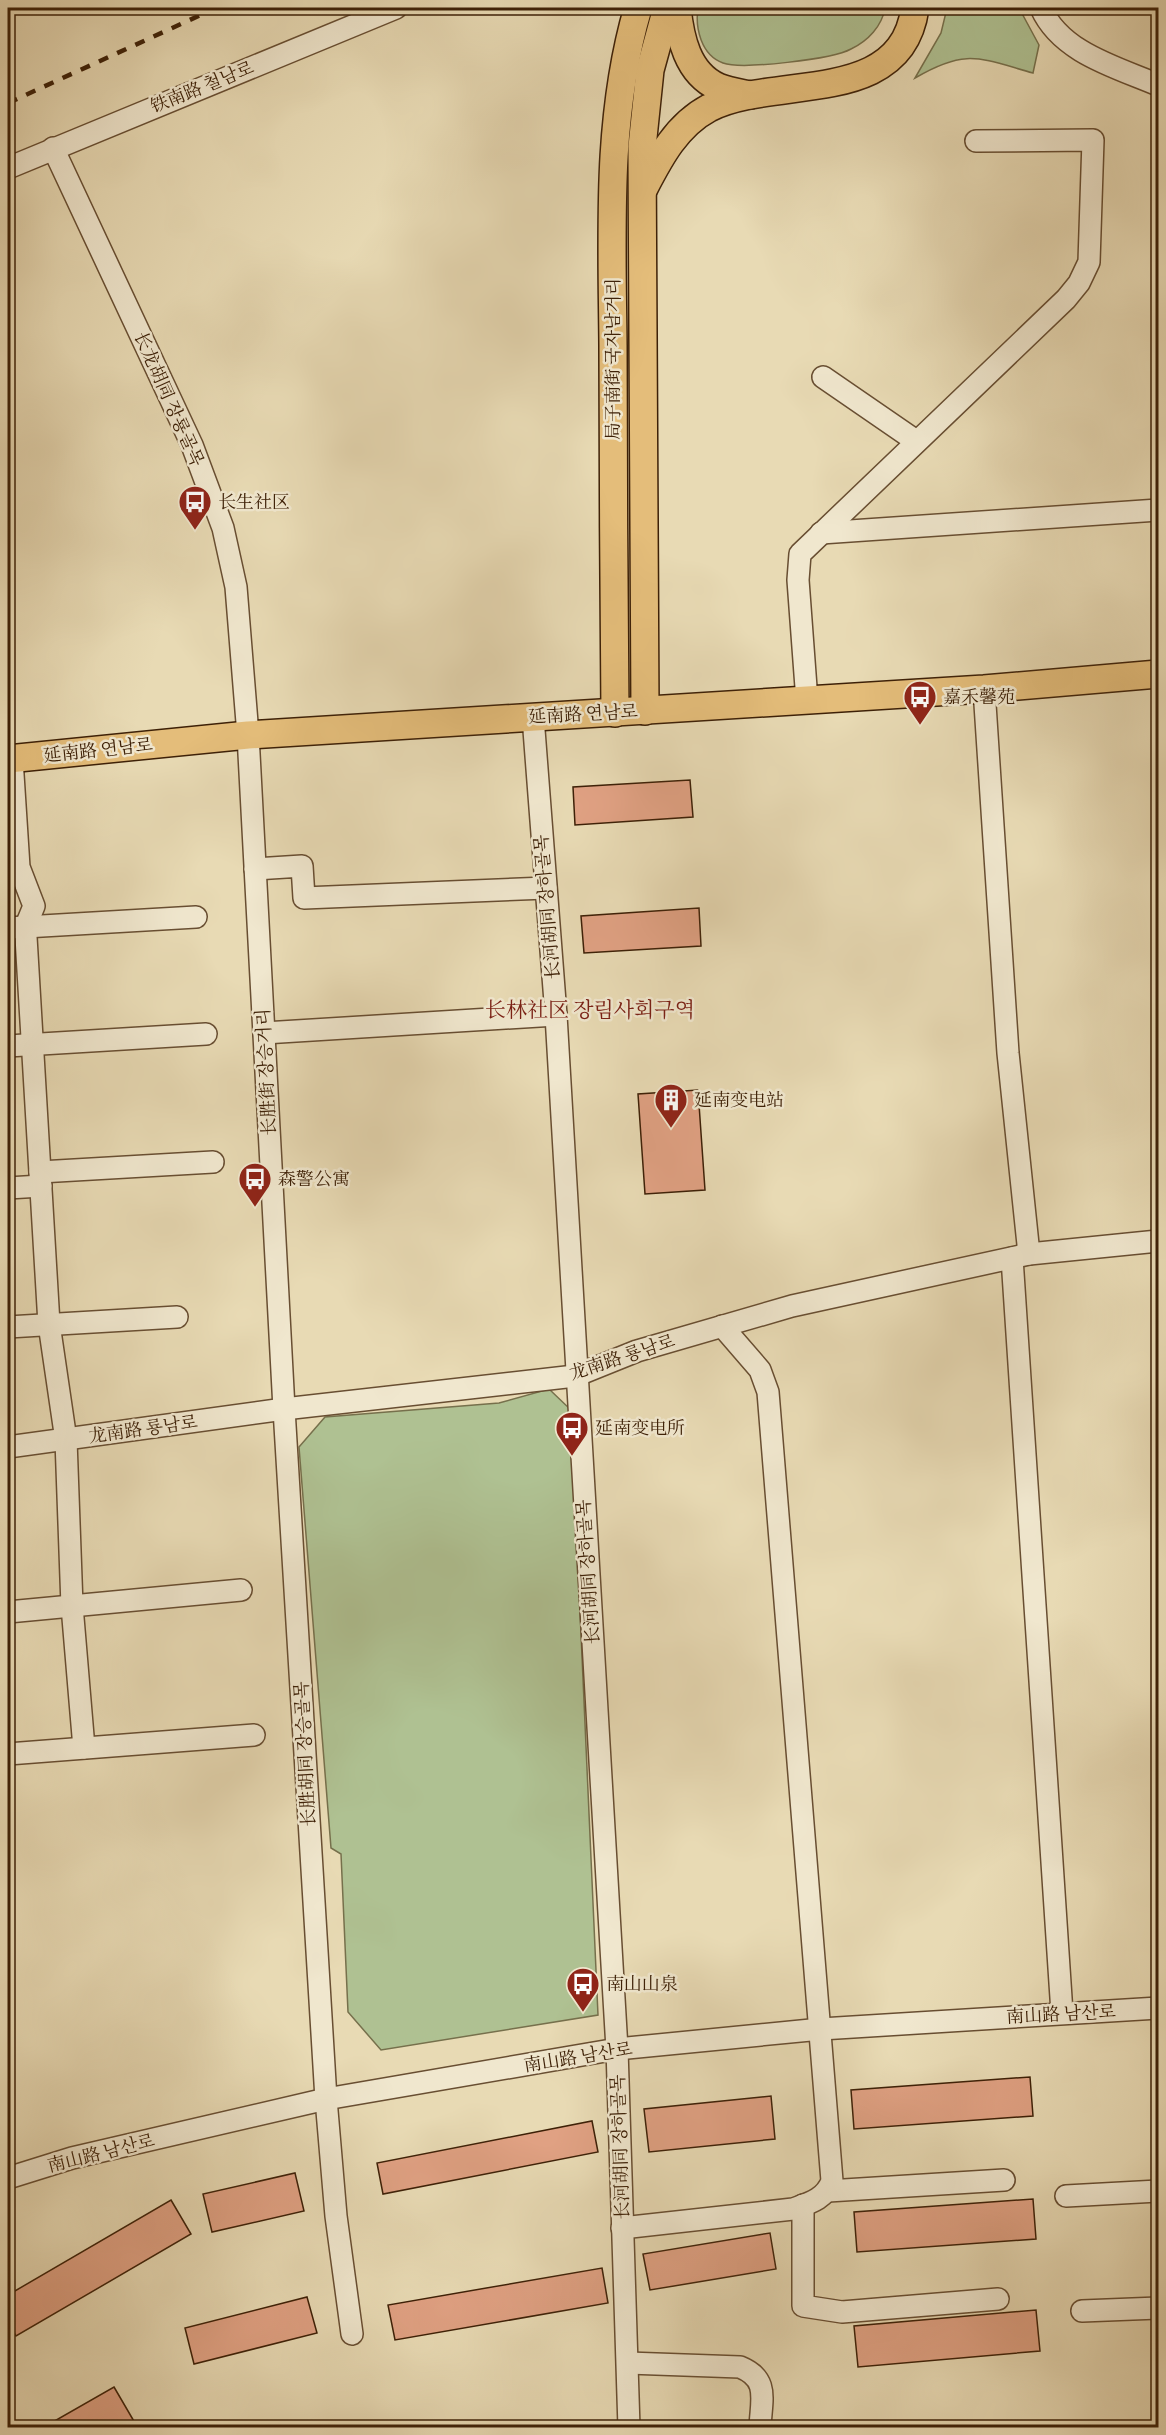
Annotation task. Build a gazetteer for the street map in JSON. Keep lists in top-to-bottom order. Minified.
{"streets":{"main road":["局子南街 국자남거리","延南路 연남로"],"street":["铁南路 철남로","长龙胡同 장룡골목","长河胡同 장하골목","长胜街 장승거리","龙南路 룡남로","长胜胡同 장승골목","南山路 남산로"]},"crossings":[["铁南路 철남로","长龙胡同 장룡골목"],["局子南街 국자남거리","延南路 연남로"],["长龙胡同 장룡골목","延南路 연남로"],["长龙胡同 장룡골목","长胜街 장승거리"],["延南路 연남로","长河胡同 장하골목"],["延南路 연남로","长胜街 장승거리"],["长河胡同 장하골목","龙南路 룡남로"],["长河胡同 장하골목","南山路 남산로"],["长胜街 장승거리","龙南路 룡남로"],["长胜街 장승거리","长胜胡同 장승골목"],["龙南路 룡남로","长胜胡同 장승골목"],["长胜胡同 장승골목","南山路 남산로"]],"districts":["长林社区 장림사회구역"],"places":{"bus stop":["长生社区","嘉禾馨苑","森警公寓","延南变电所","南山山泉"],"building":["延南变电站"]}}
